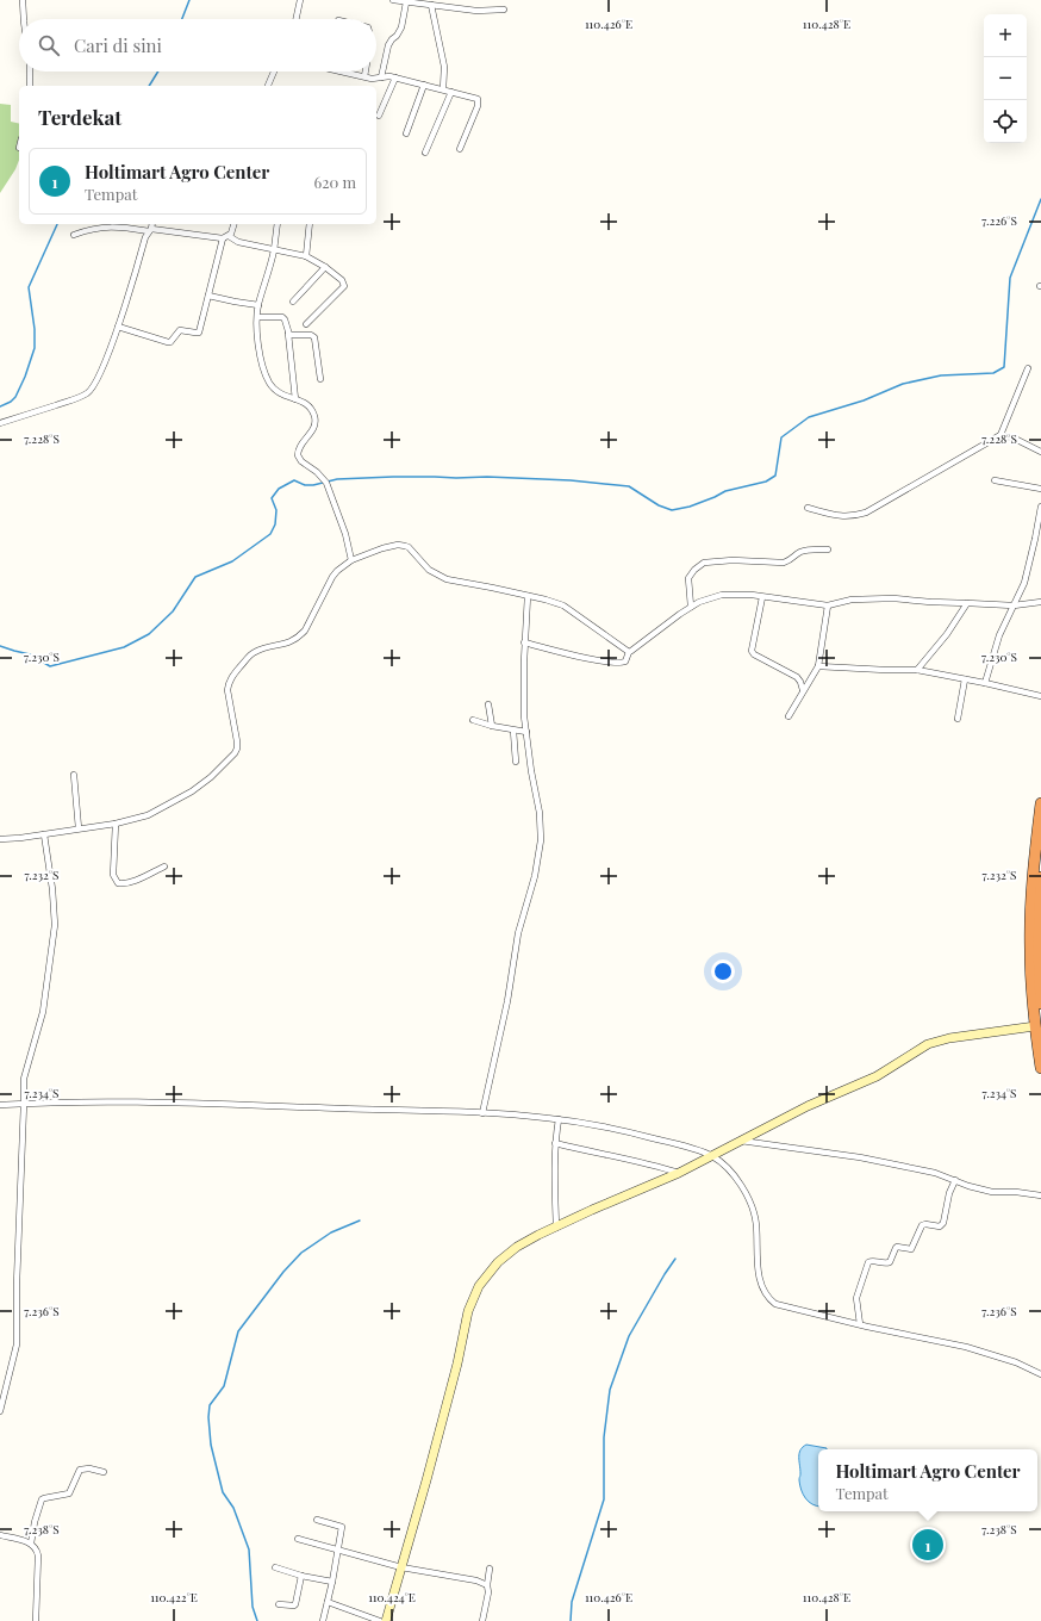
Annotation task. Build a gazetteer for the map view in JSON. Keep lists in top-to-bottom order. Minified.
{"page":{"map_buttons":["+","−"],"search":"Cari di sini","heading":"Terdekat","list":[{"mark":"1","name":"Holtimart Agro Center","note":"Tempat","value":"620 m"}],"popup":["Holtimart Agro Center","Tempat"],"pins":"1"},"coordinates":["110.426°E","110.428°E","7.226°S","7.228°S","7.230°S","7.232°S","7.234°S","7.236°S","7.238°S","110.422°E","110.424°E"]}
